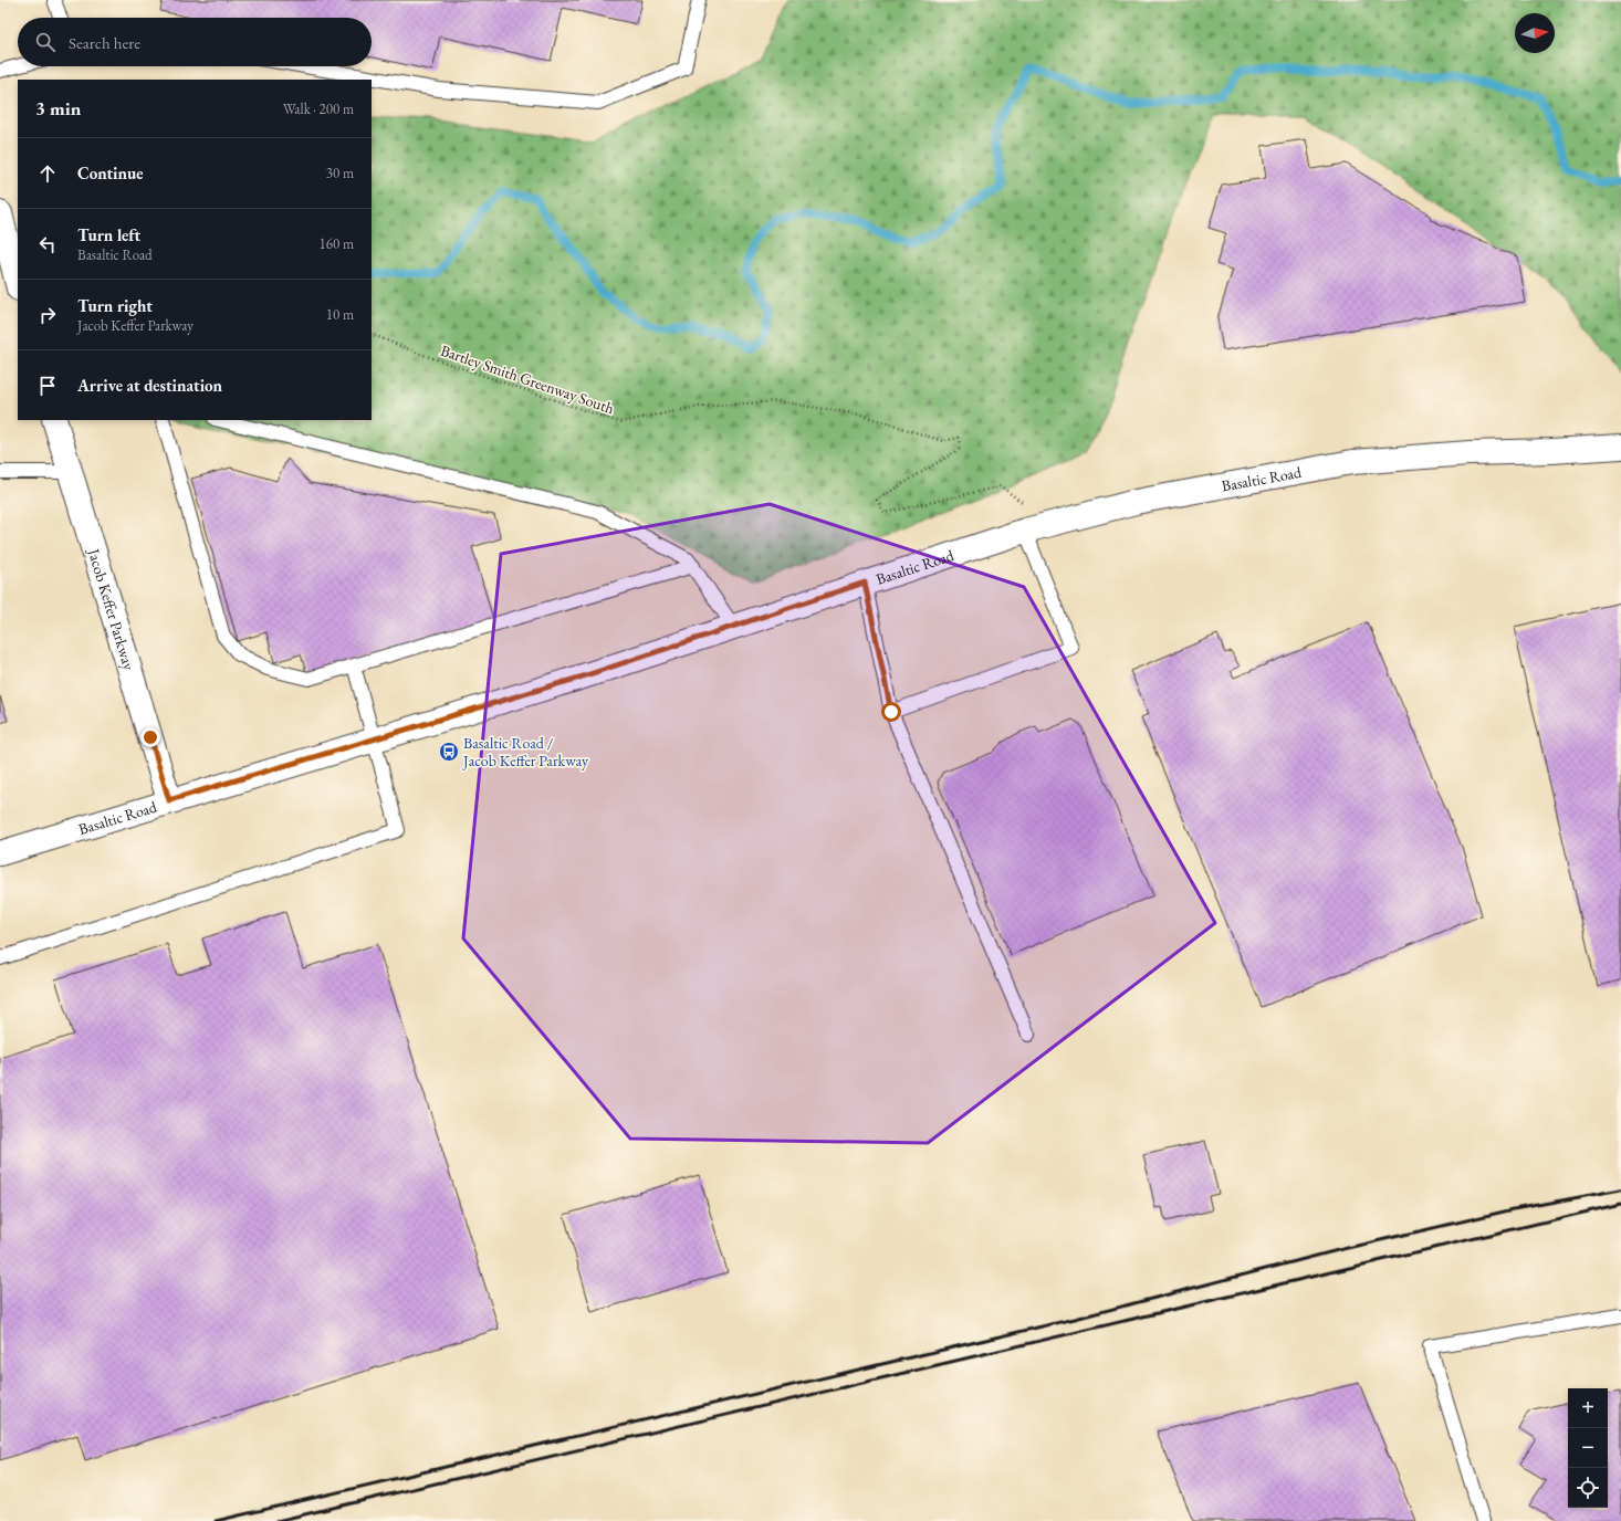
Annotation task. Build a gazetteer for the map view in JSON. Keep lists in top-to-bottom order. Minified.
{"streets":{"street":["Basaltic Road","Jacob Keffer Parkway"],"path":["Bartley Smith Greenway South"]},"crossings":[["Basaltic Road","Jacob Keffer Parkway"]],"places":{"bus stop":["Basaltic Road / Jacob Keffer Parkway"]},"north":"right","page":{"search":"Search here","heading":["3 min","Walk · 200 m"],"list":[["Continue","30 m"],["Turn left","Basaltic Road","160 m"],["Turn right","Jacob Keffer Parkway","10 m"],"Arrive at destination"],"map_buttons":["+","−"]}}
